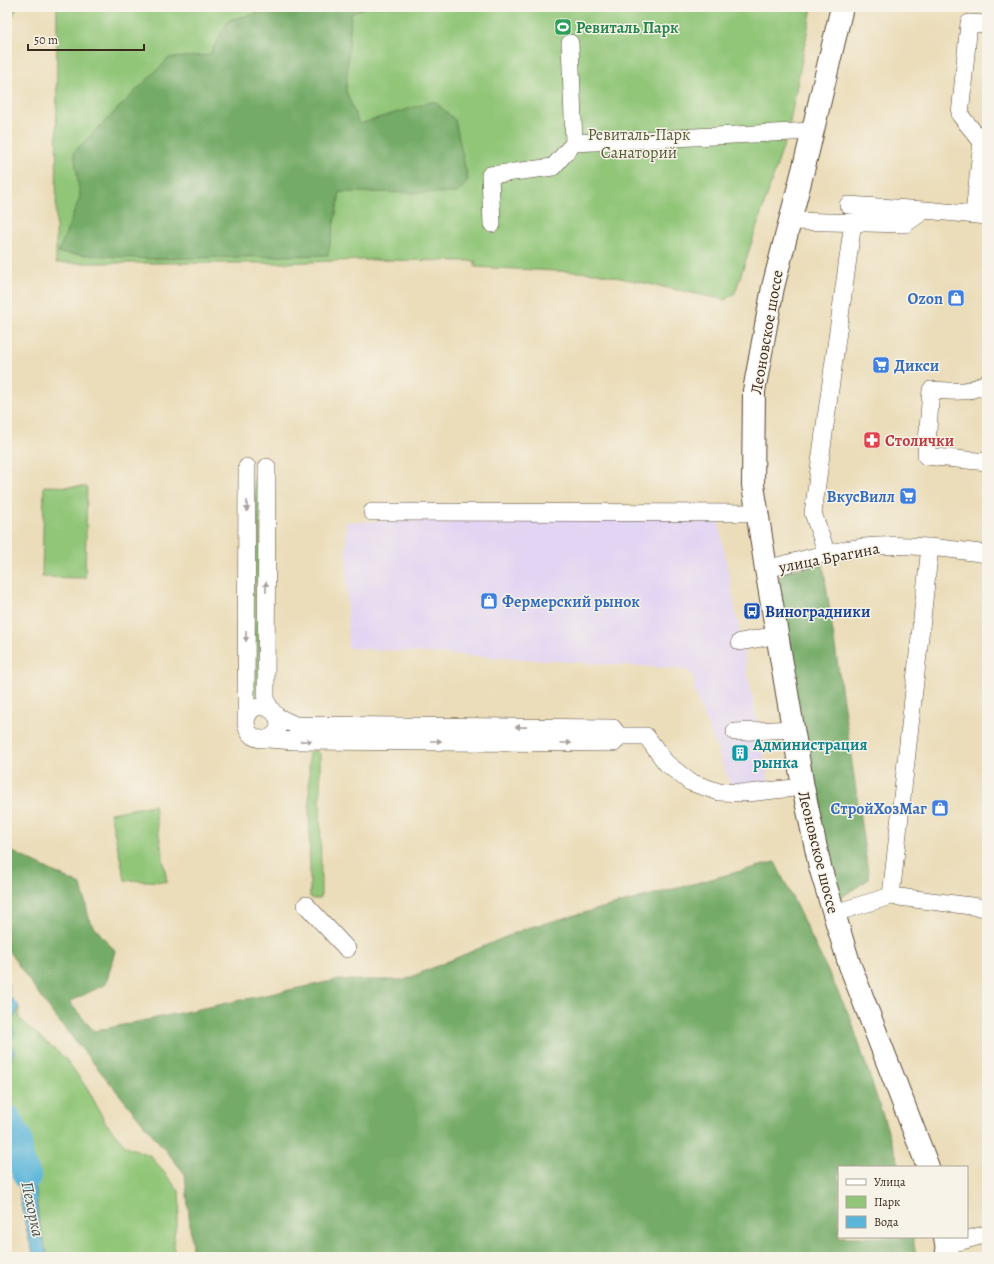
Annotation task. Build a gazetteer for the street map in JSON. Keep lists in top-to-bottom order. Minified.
{"streets":{"main road":["Леоновское шоссе"],"street":["улица Брагина"]},"crossings":[["Леоновское шоссе","улица Брагина"]],"water":["Пехорка"],"parks":["Ревиталь-Парк Санаторий"],"places":{"sports":["Ревиталь Парк"],"shop":["Ozon","Фермерский рынок","СтройХозМаг"],"supermarket":["Дикси","ВкусВилл"],"pharmacy":["Столички"],"bus stop":["Виноградники"],"building":["Администрация рынка"]},"legend":["Улица","Парк","Вода"],"scale_bar":"50 m"}
